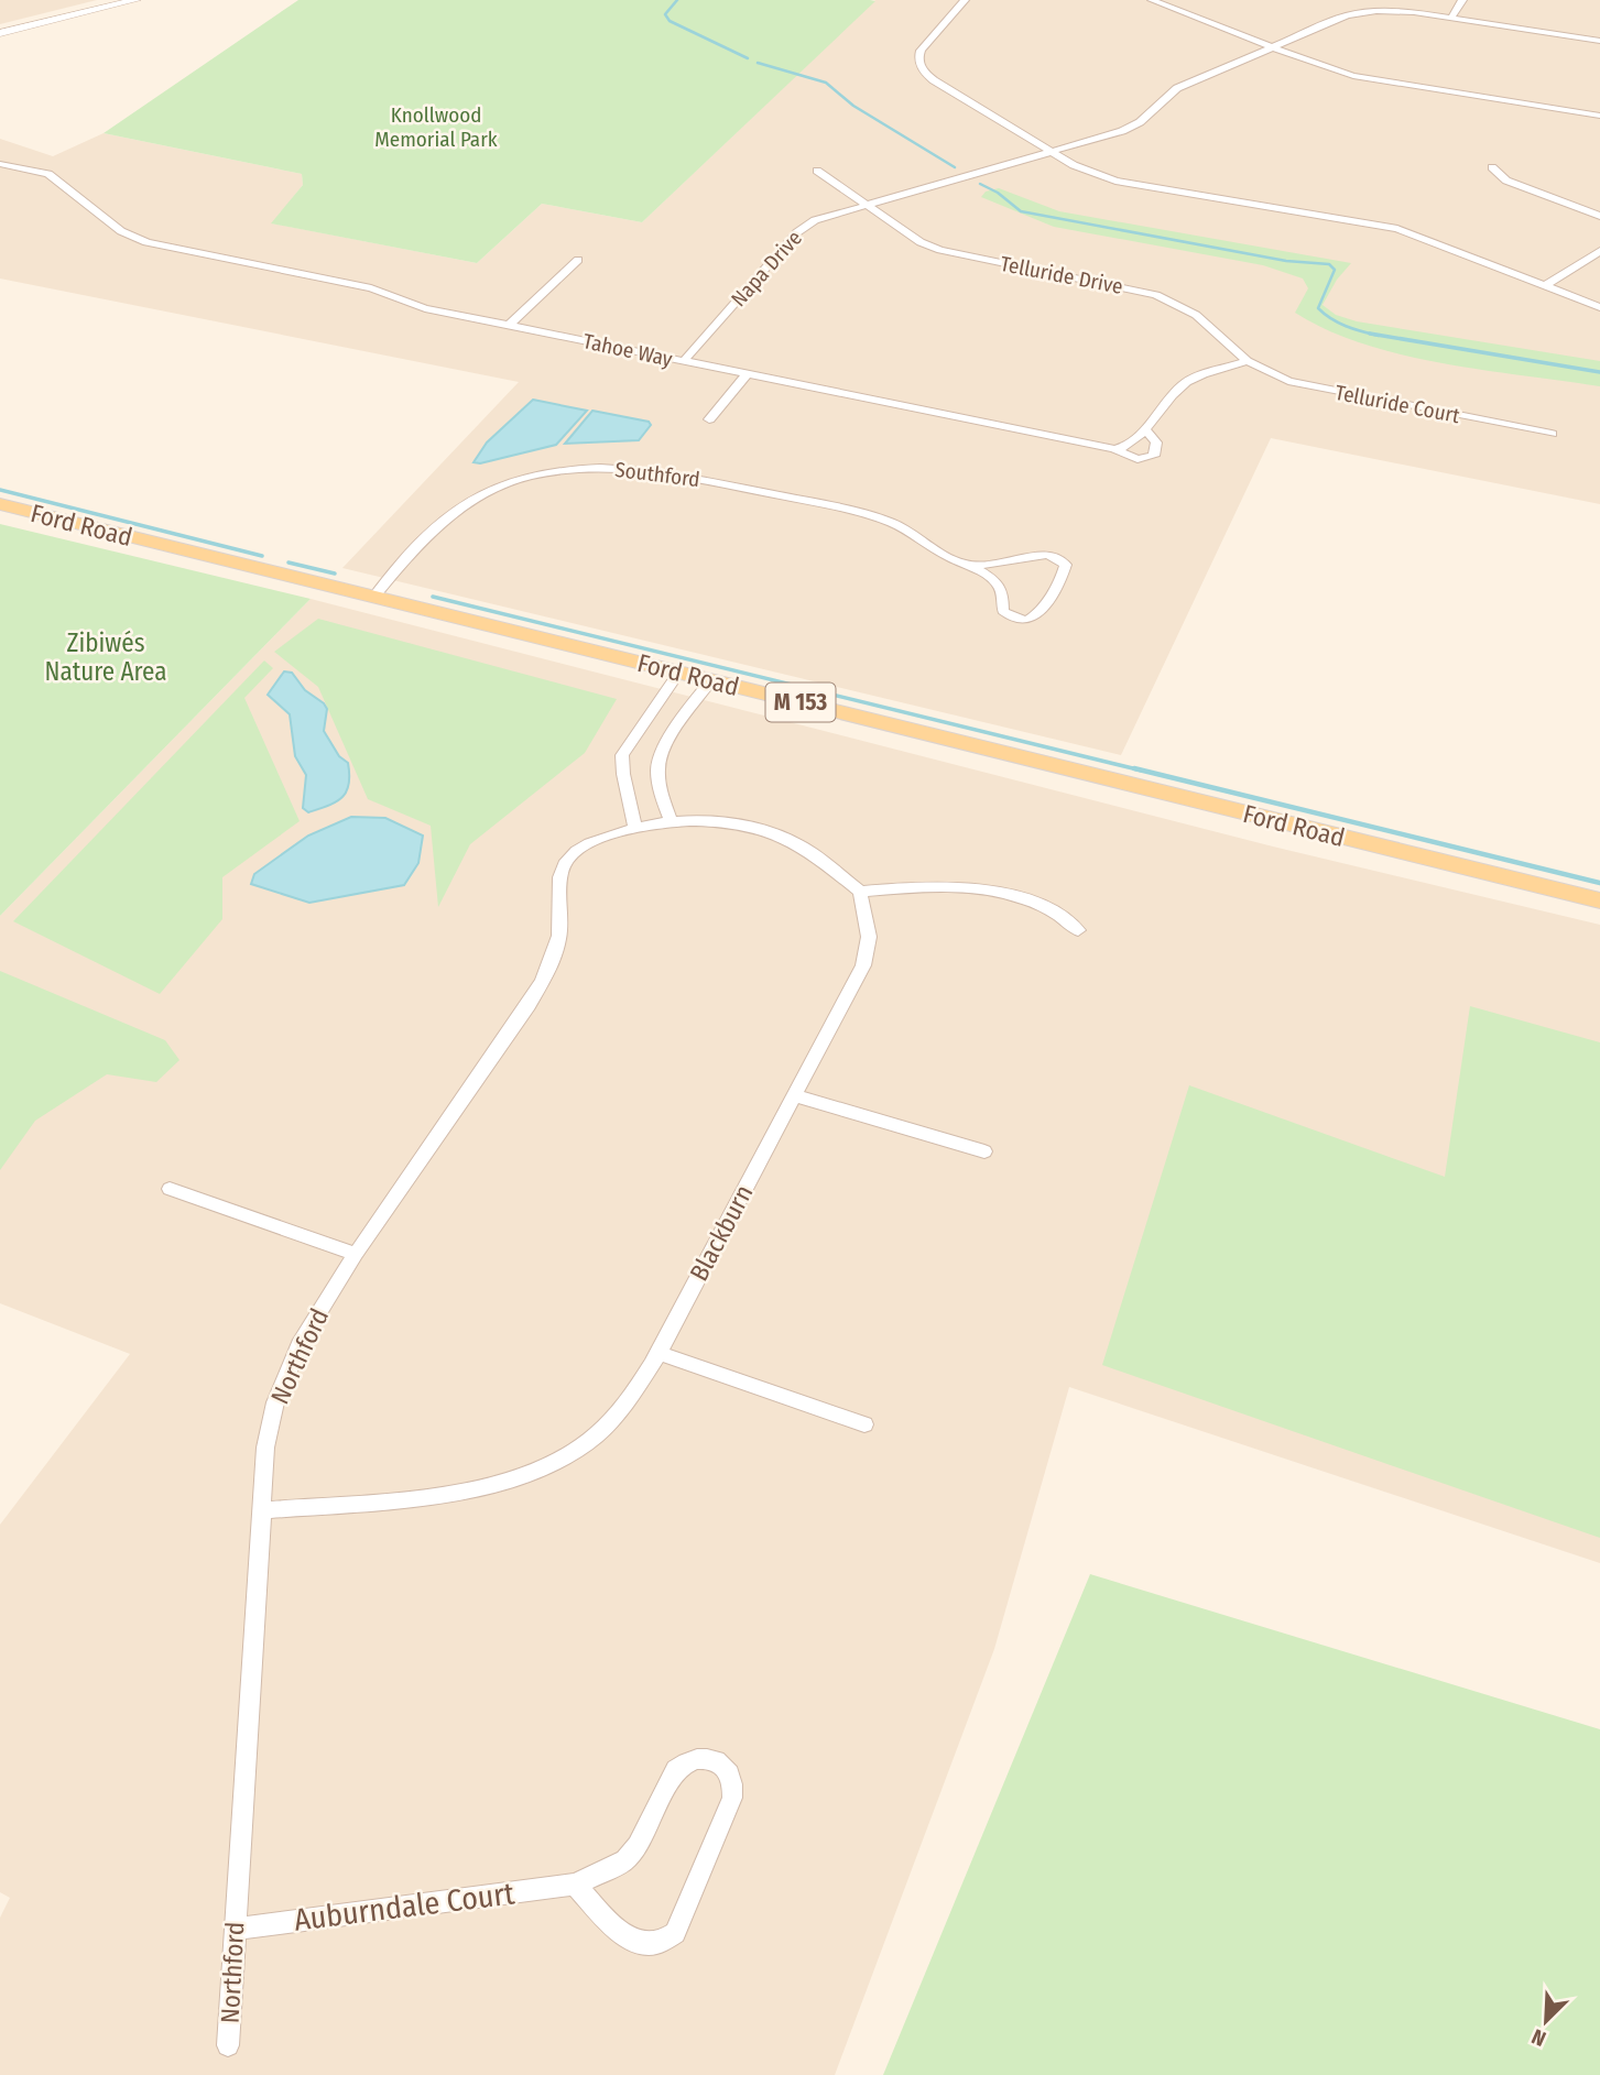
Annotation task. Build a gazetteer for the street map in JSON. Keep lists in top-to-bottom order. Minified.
{"streets":{"main road":["Ford Road","M 153"],"street":["Napa Drive","Telluride Drive","Tahoe Way","Telluride Court","Southford","Blackburn","Northford","Auburndale Court"]},"crossings":[["Napa Drive","Telluride Drive"],["Napa Drive","Tahoe Way"],["Telluride Drive","Telluride Court"],["Southford","Ford Road"],["Blackburn","Northford"],["Northford","Auburndale Court"]],"parks":["Knollwood Memorial Park","Zibiwés Nature Area"],"north":"bottom left"}
